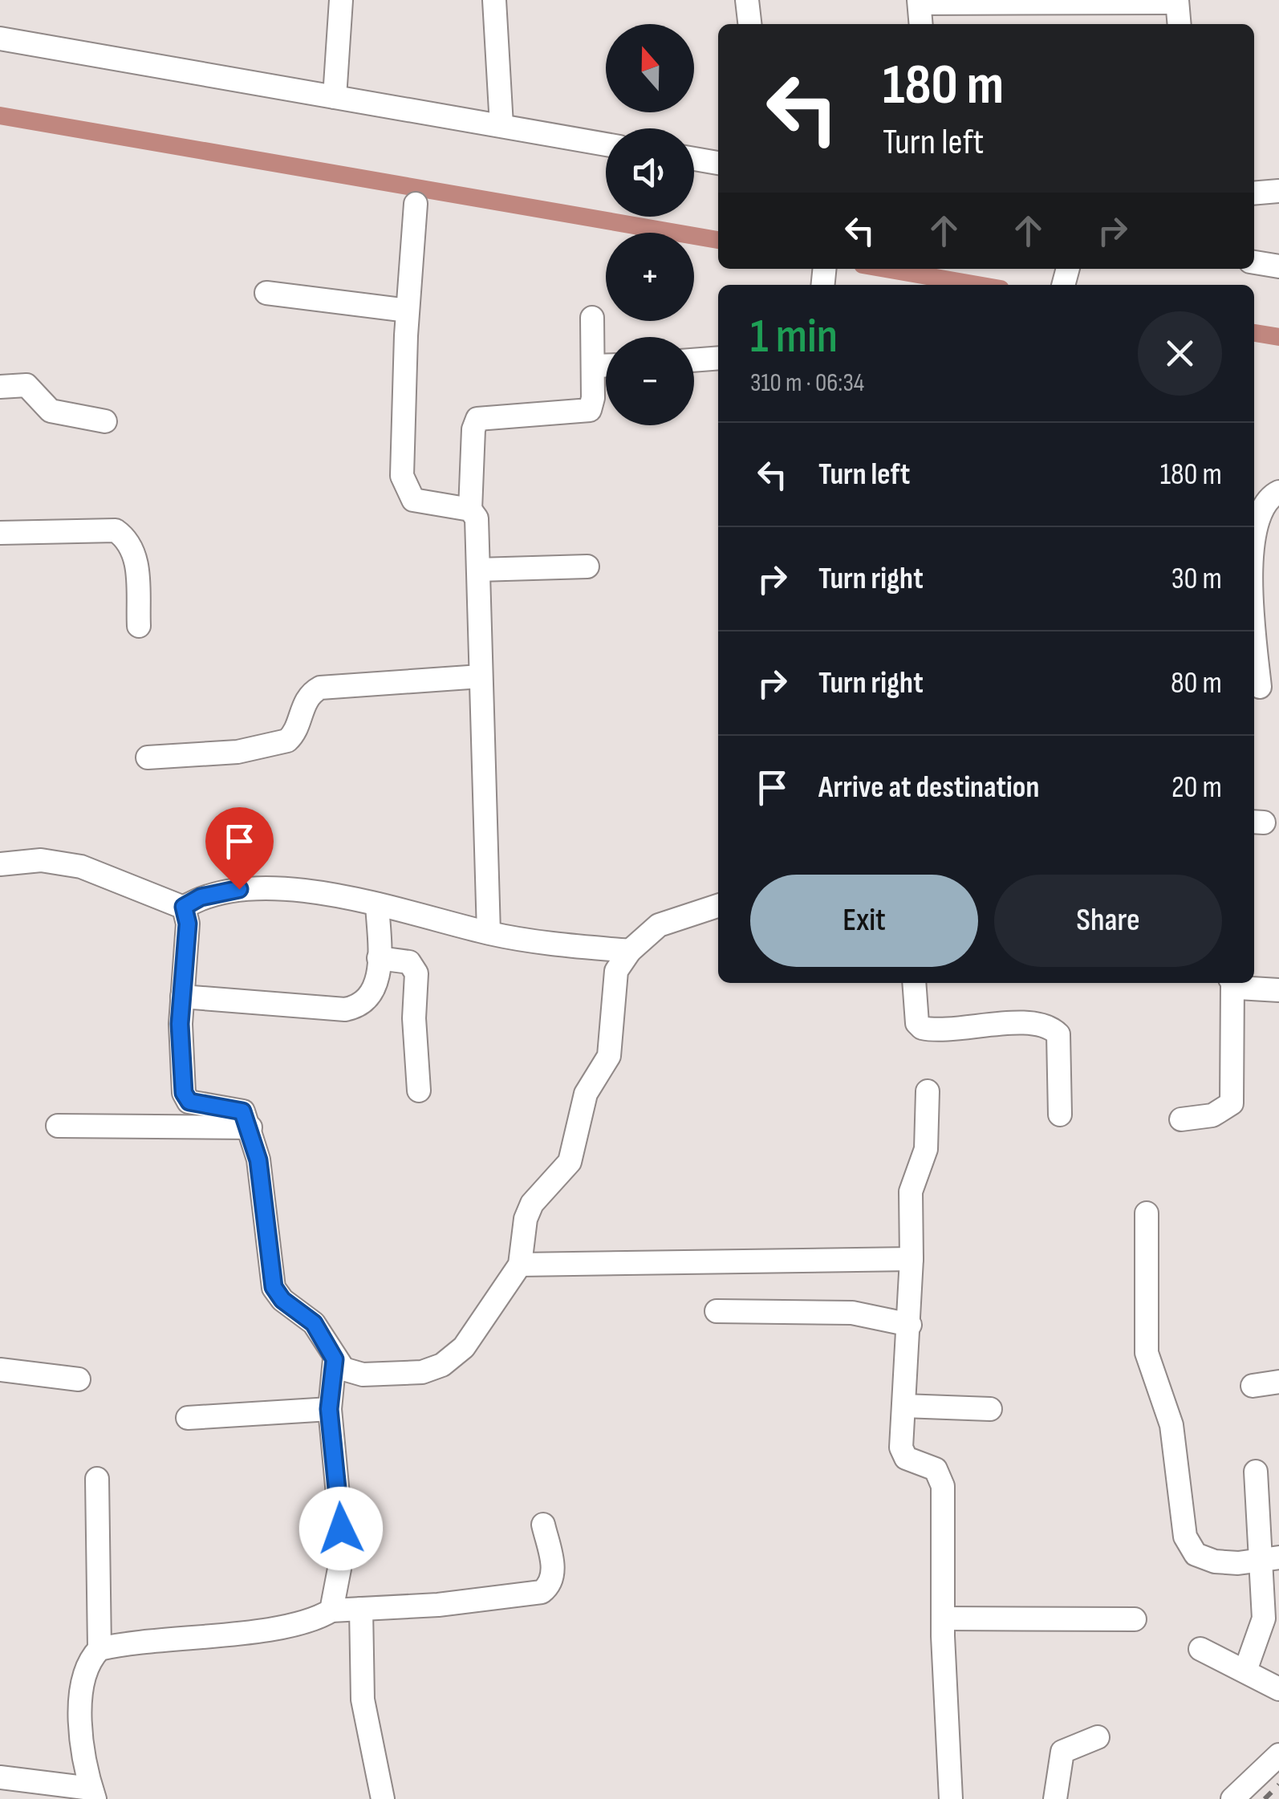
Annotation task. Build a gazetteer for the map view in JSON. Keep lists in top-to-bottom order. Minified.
{"north":"top","page":{"map_buttons":["+","−"],"turn":["180 m","Turn left"],"heading":["1 min","310 m · 06:34"],"list":[{"name":"Turn left","value":"180 m"},{"name":"Turn right","value":"30 m"},{"name":"Turn right","value":"80 m"},{"name":"Arrive at destination","value":"20 m"}],"buttons":["Exit","Share"]}}
